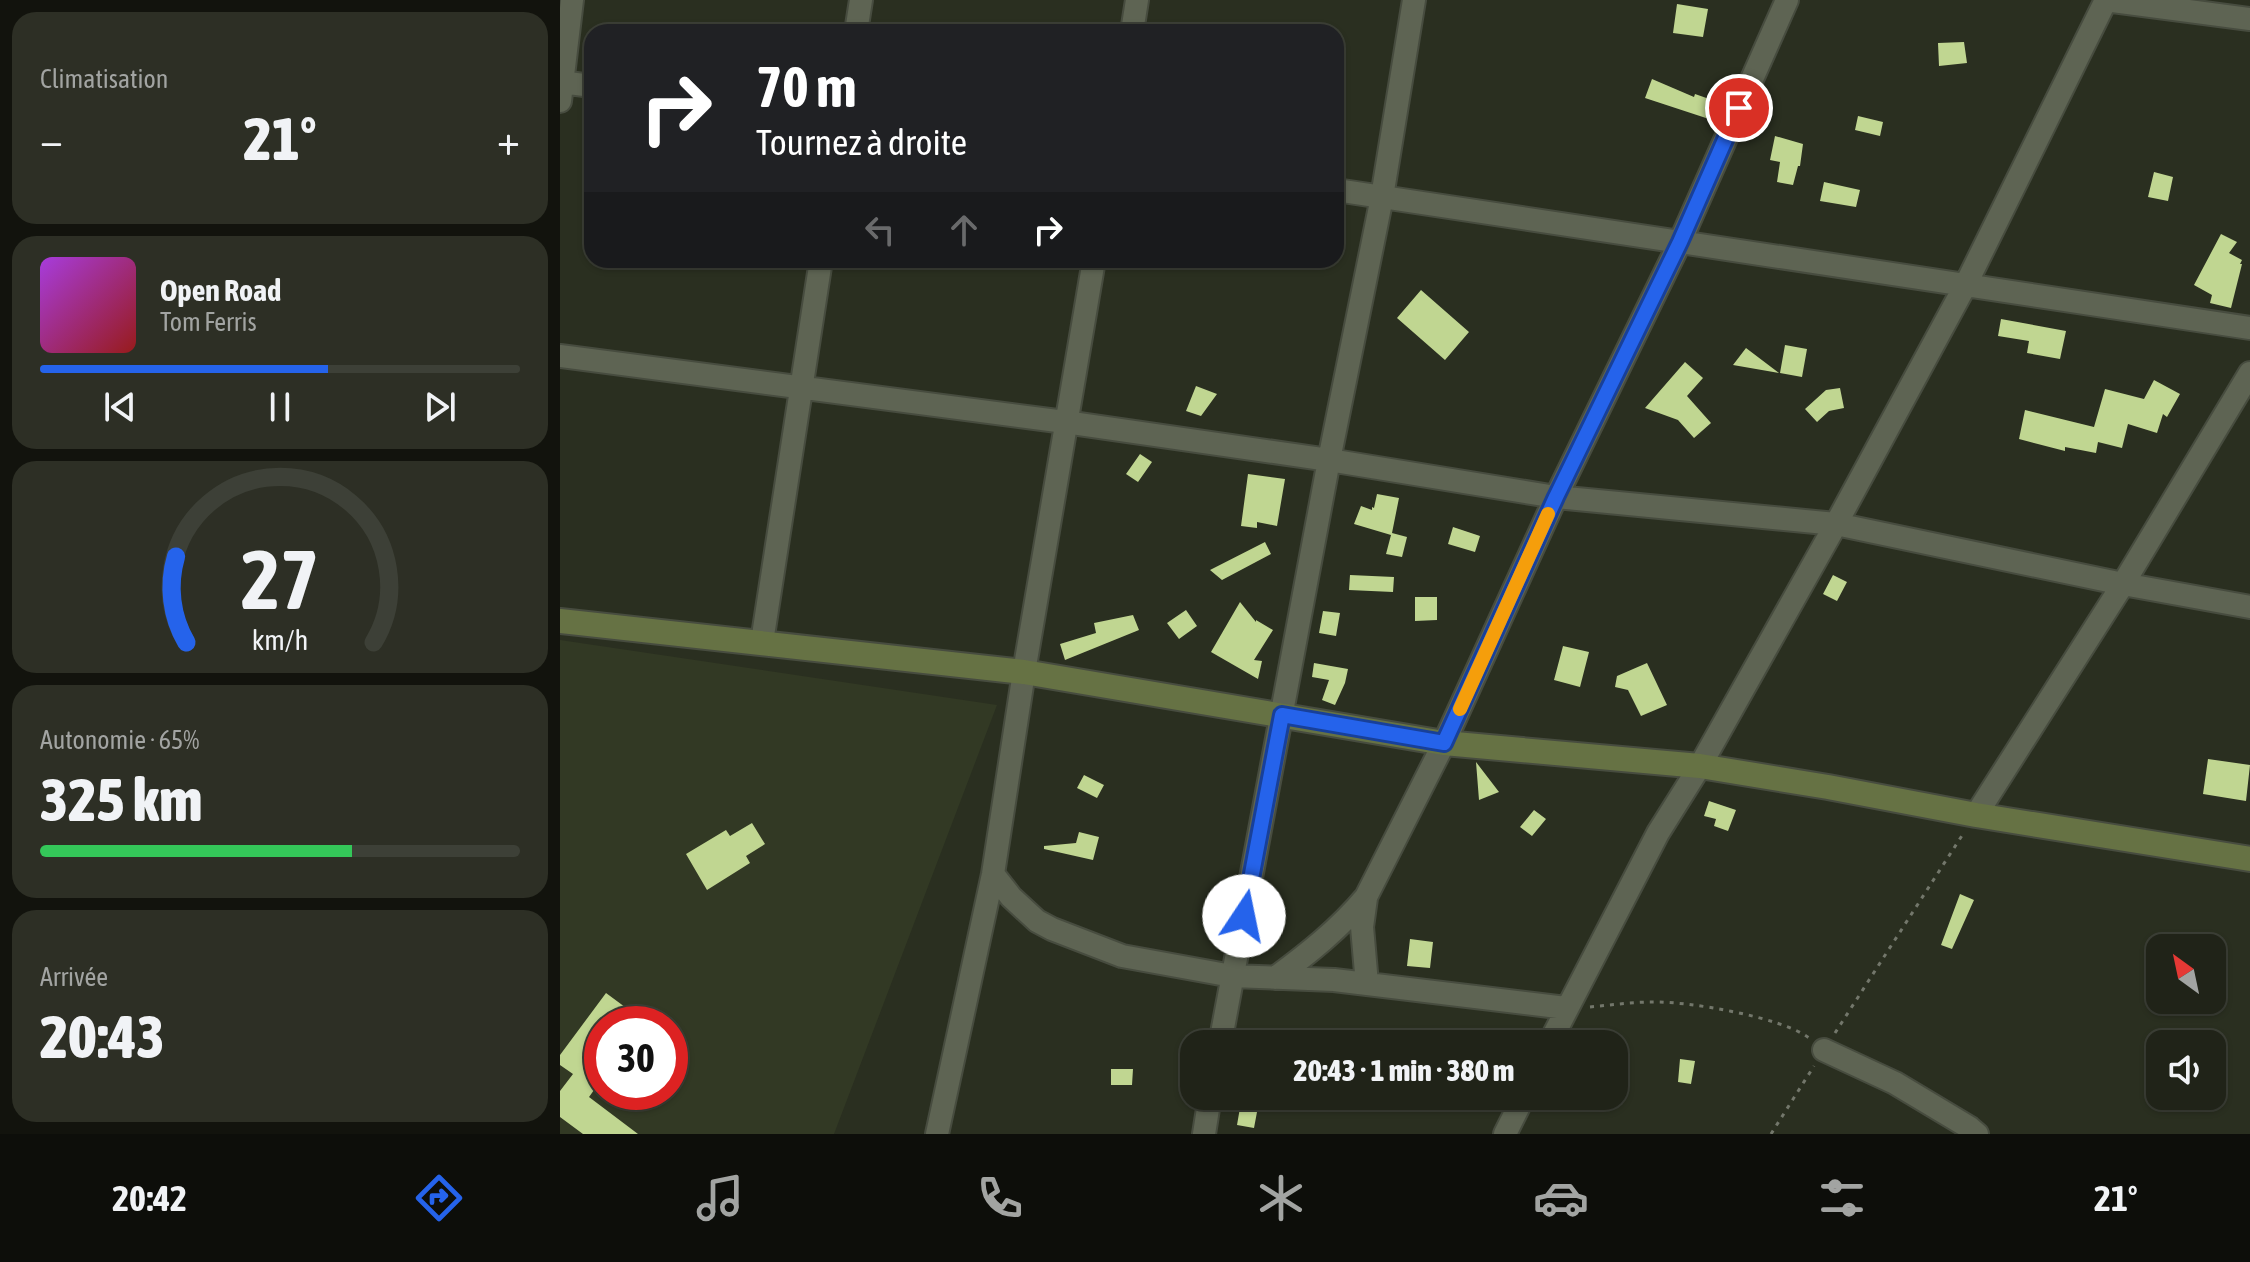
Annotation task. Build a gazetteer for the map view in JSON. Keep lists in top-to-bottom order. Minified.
{"north":"top left","page":{"tile":["Climatisation",["Autonomie · 65%","325 km"],["Arrivée","20:43"]],"turn":["70 m","Tournez à droite"],"heat":["−","21°","+"],"song":["Open Road","Tom Ferris"],"limit":"30","trip":"20:43 · 1 min · 380 m","tabs":["20:42","21°"],"gauge":["27","km/h"]}}
